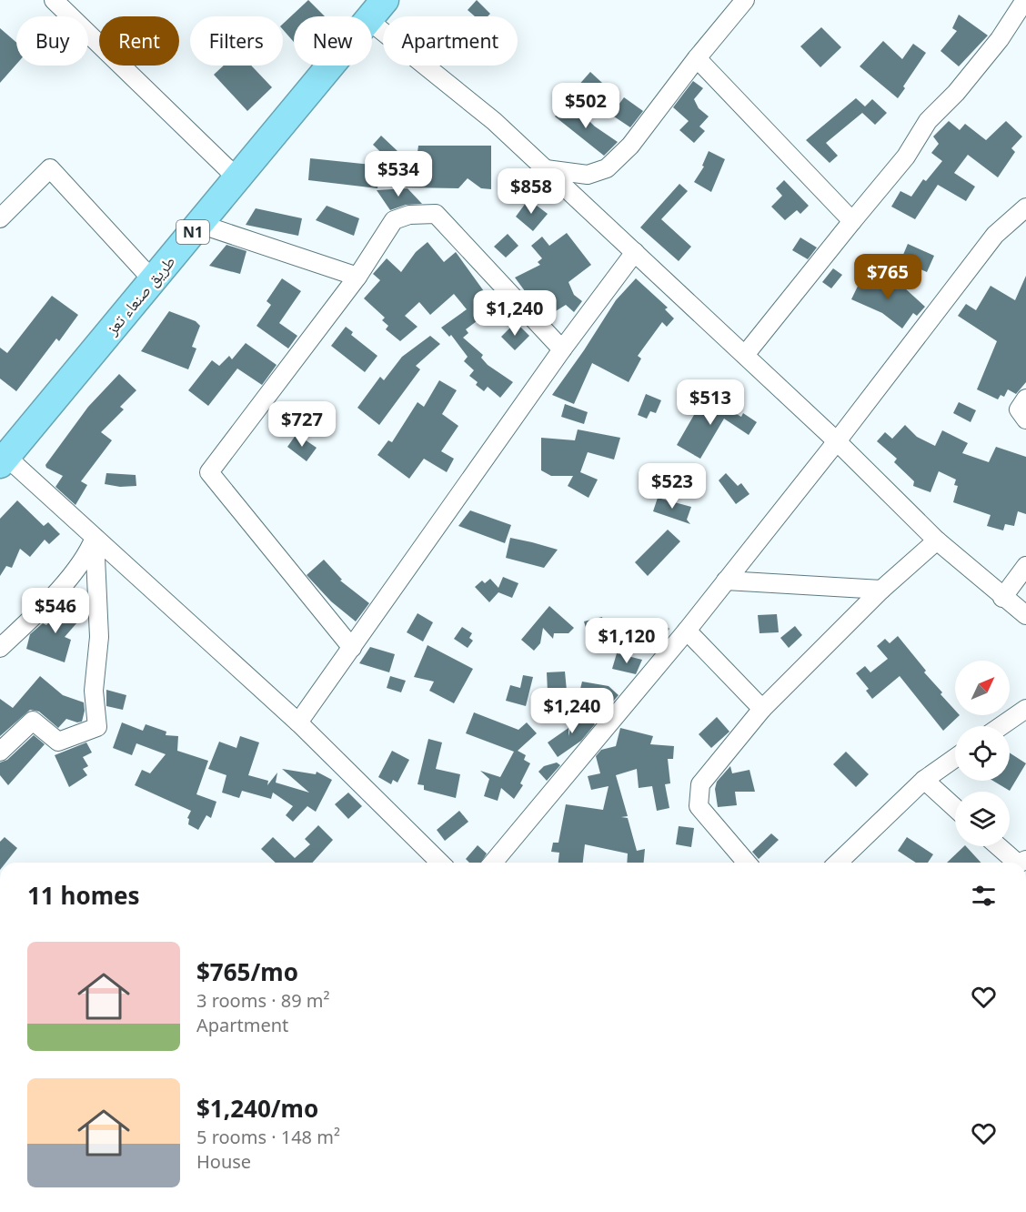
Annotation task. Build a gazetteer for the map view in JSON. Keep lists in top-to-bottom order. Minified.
{"streets":{"highway":["N1","طريق صنعاء تعز"]},"north":"top right","page":{"chip":["Buy","Rent","Filters","New","Apartment"],"price":["$502","$534","$858","$765","$1,240","$513","$727","$523","$546","$1,120","$1,240"],"heading":"11 homes","list":[{"name":"$765/mo","note":"3 rooms · 89 m² · Apartment"},{"name":"$1,240/mo","note":"5 rooms · 148 m² · House"}]}}
